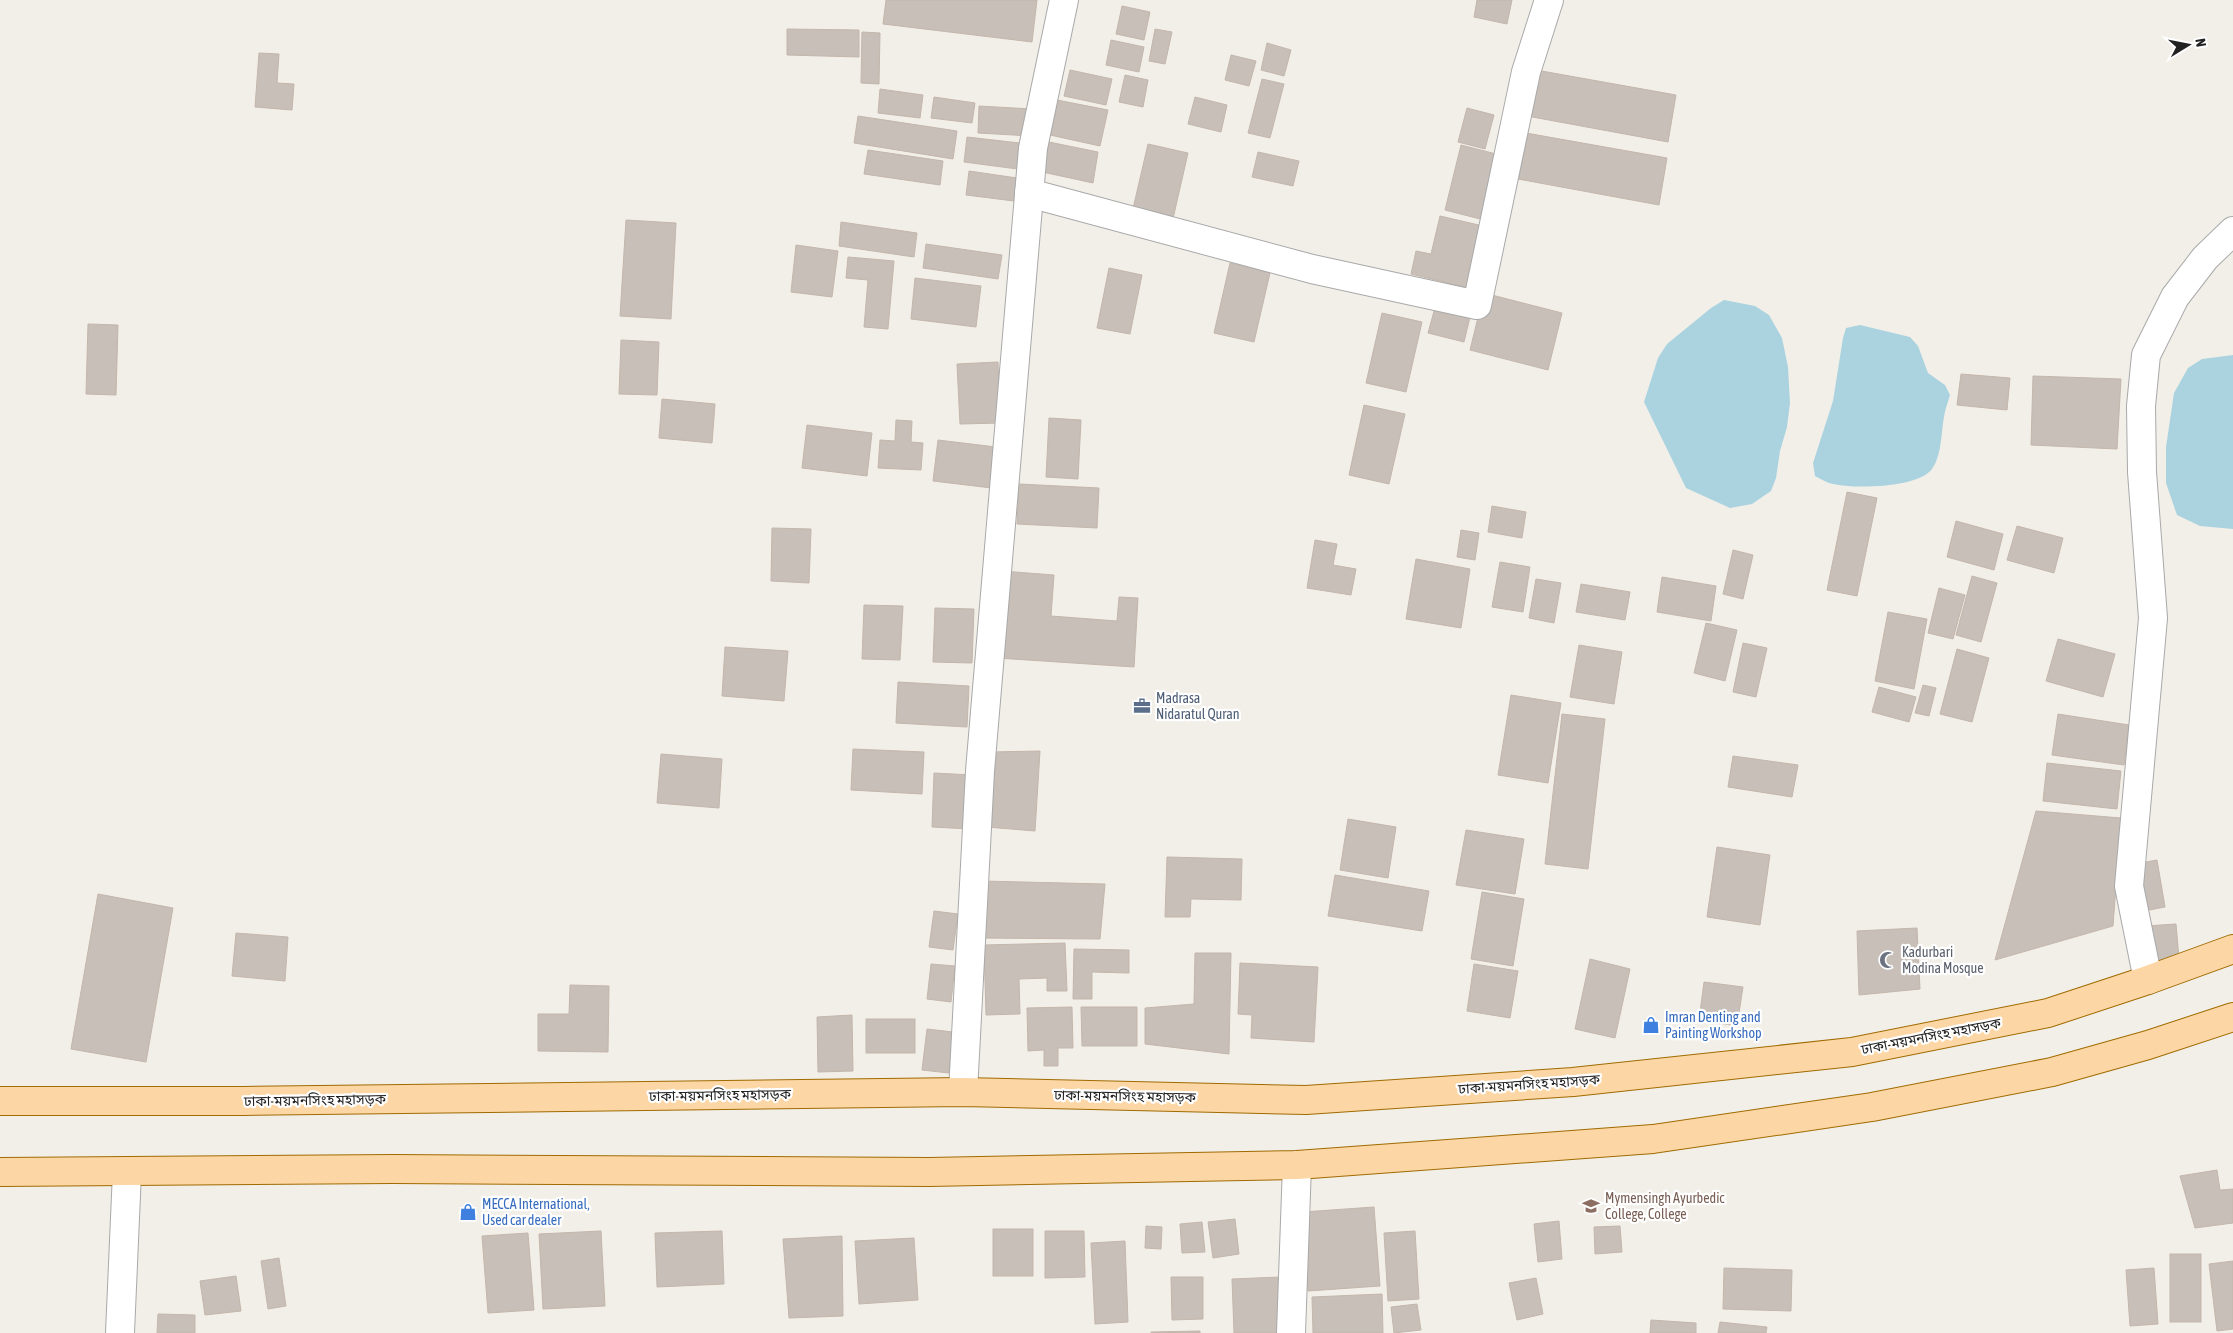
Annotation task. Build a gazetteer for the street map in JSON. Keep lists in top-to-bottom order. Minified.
{"streets":{"main road":["ঢাকা-ময়মনসিংহ মহাসড়ক"]},"places":{"office":["Madrasa Nidaratul Quran"],"mosque":["Kadurbari Modina Mosque"],"shop":["Imran Denting and Painting Workshop","MECCA International, Used car dealer"],"school or university":["Mymensingh Ayurbedic College, College"]},"north":"right"}
